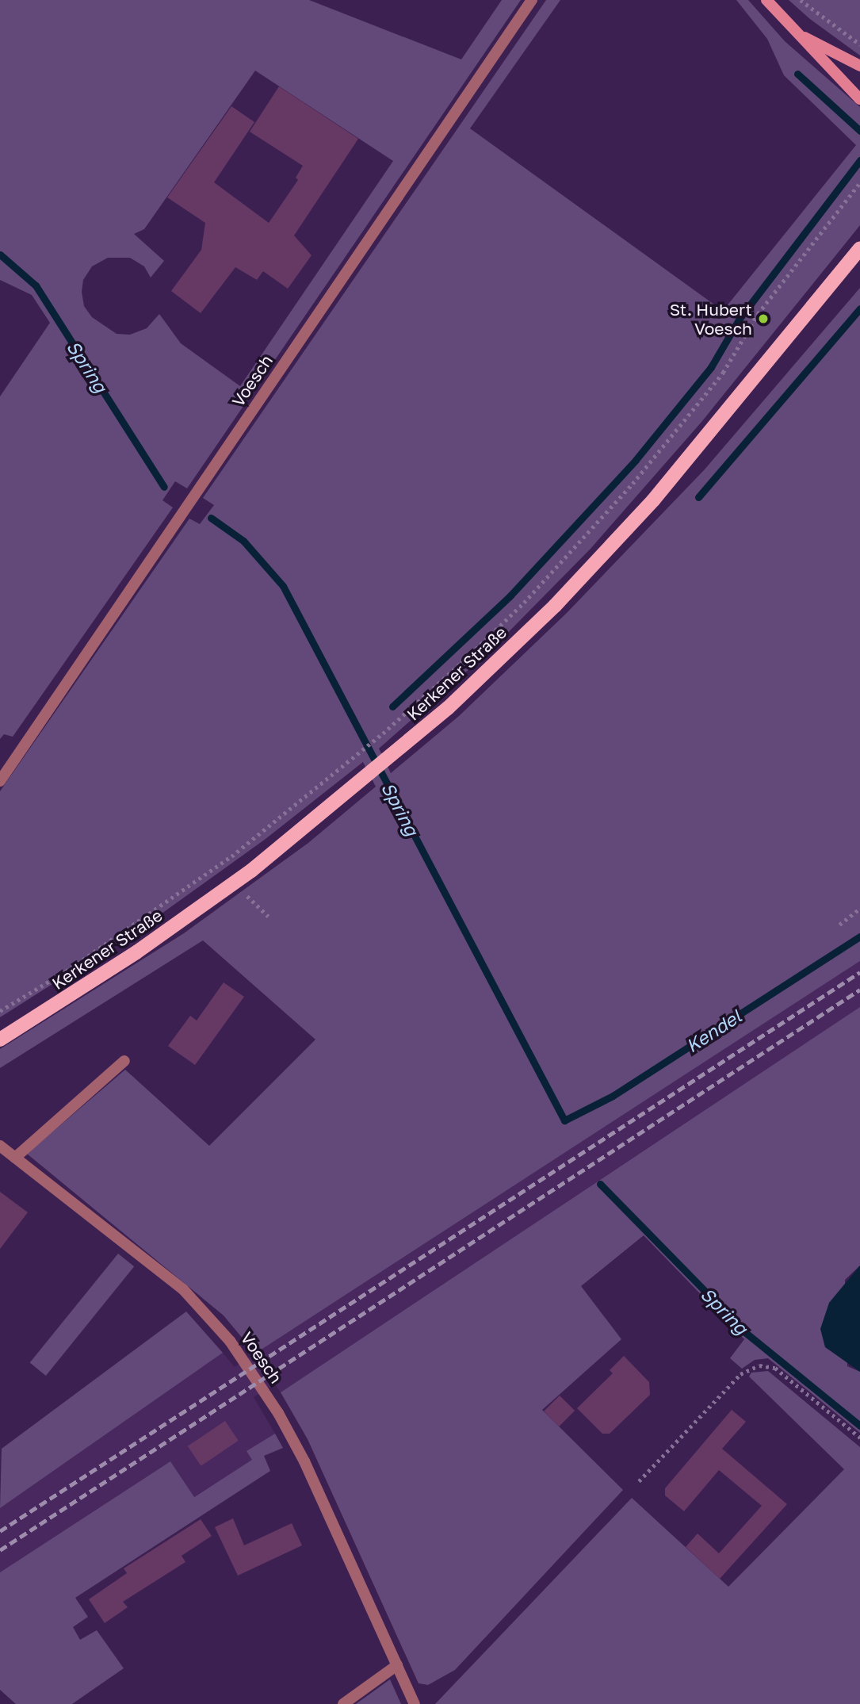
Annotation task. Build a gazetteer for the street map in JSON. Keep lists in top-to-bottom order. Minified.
{"streets":{"main road":["Kerkener Straße"],"street":["Voesch"]},"water":["Spring","Kendel"],"places":["St. Hubert Voesch"]}
